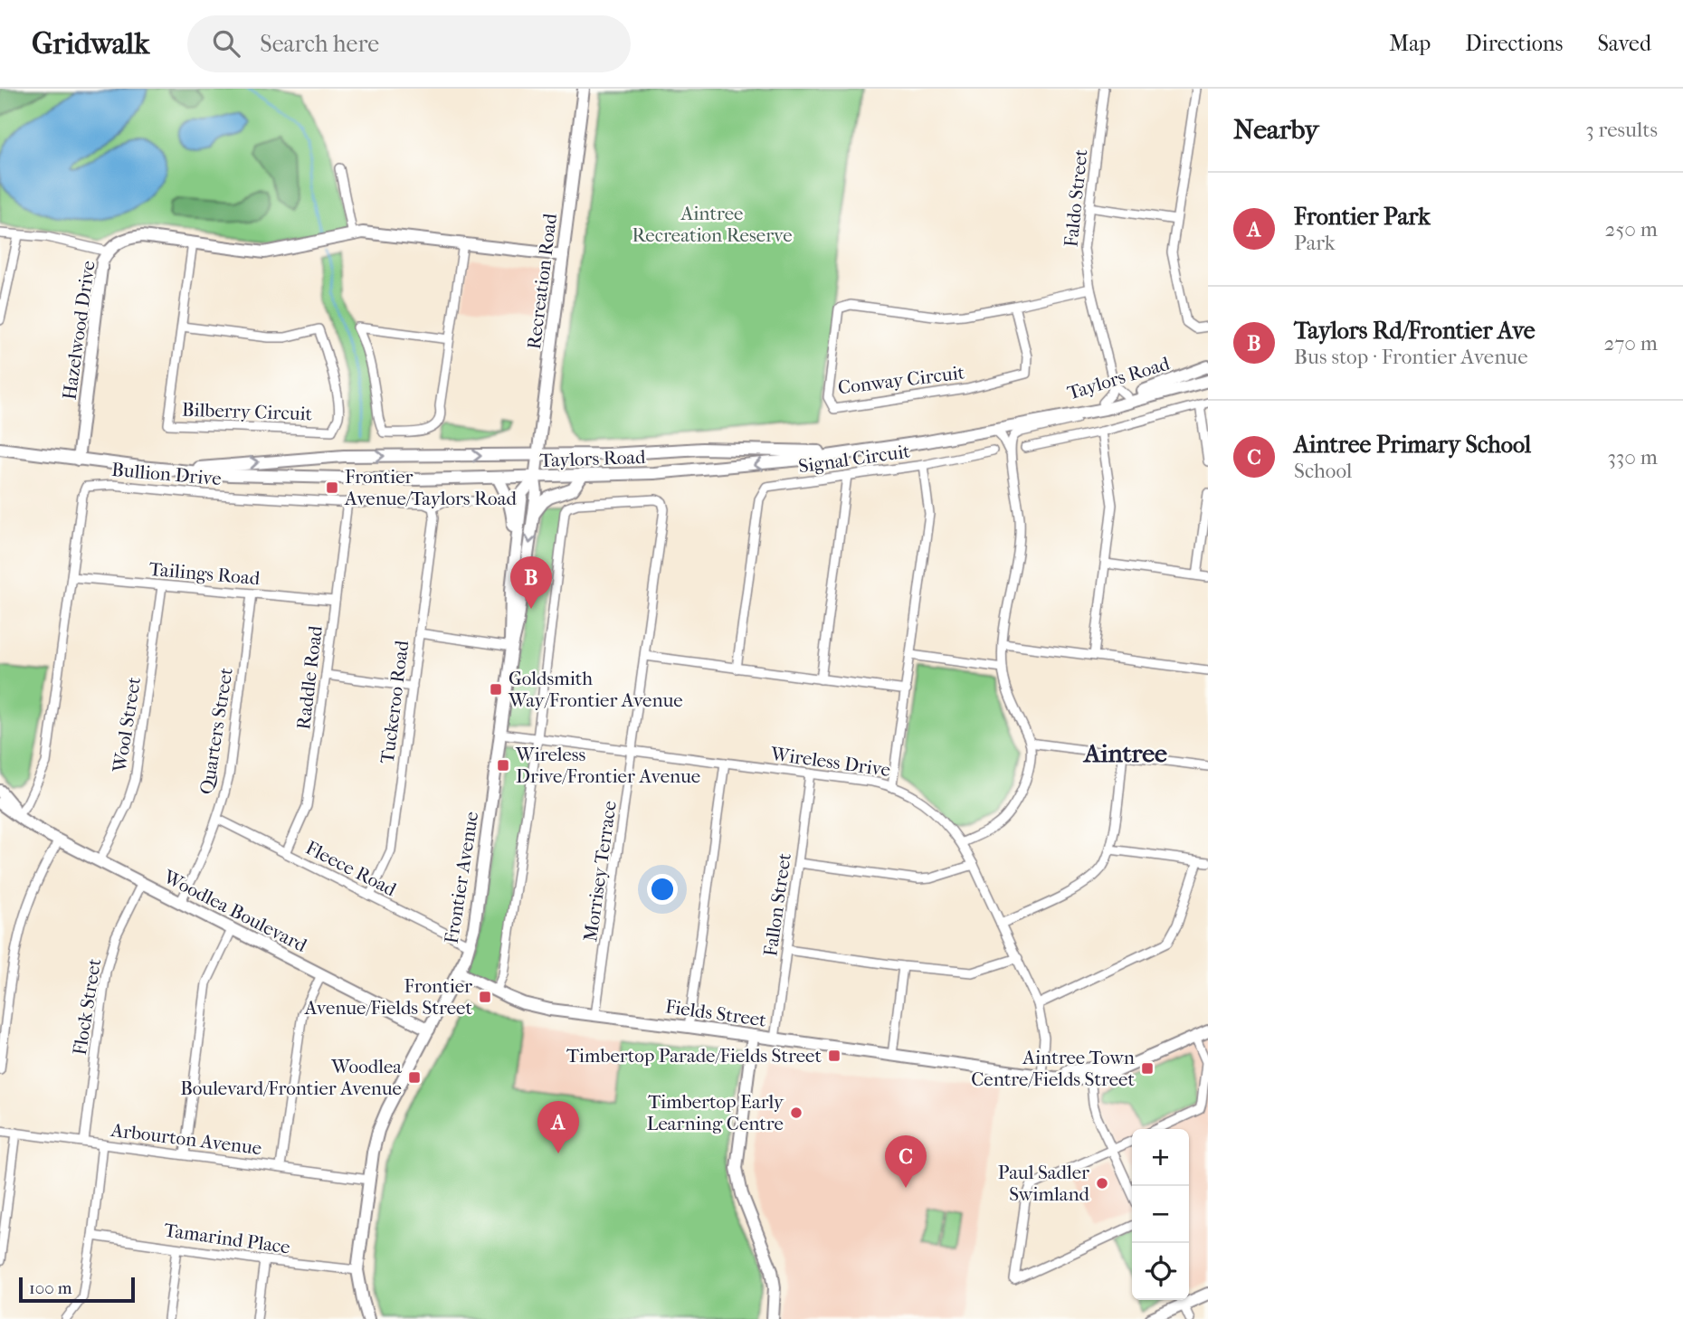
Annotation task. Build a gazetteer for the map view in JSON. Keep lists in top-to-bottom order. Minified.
{"streets":{"street":["Faldo Street","Recreation Road","Hazelwood Drive","Taylors Road","Conway Circuit","Bilberry Circuit","Signal Circuit","Bullion Drive","Tailings Road","Raddle Road","Tuckeroo Road","Wool Street","Quarters Street","Wireless Drive","Fleece Road","Morrisey Terrace","Frontier Avenue","Fallon Street","Woodlea Boulevard","Flock Street","Fields Street","Arbourton Avenue","Tamarind Place"]},"crossings":[["Faldo Street","Conway Circuit"],["Recreation Road","Hazelwood Drive"],["Recreation Road","Taylors Road"],["Recreation Road","Frontier Avenue"],["Hazelwood Drive","Taylors Road"],["Hazelwood Drive","Bilberry Circuit"],["Taylors Road","Frontier Avenue"],["Signal Circuit","Wireless Drive"],["Bullion Drive","Tailings Road"],["Bullion Drive","Raddle Road"],["Bullion Drive","Tuckeroo Road"],["Bullion Drive","Woodlea Boulevard"],["Tailings Road","Raddle Road"],["Tailings Road","Wool Street"],["Tailings Road","Quarters Street"],["Raddle Road","Fleece Road"],["Tuckeroo Road","Fleece Road"],["Wool Street","Woodlea Boulevard"],["Quarters Street","Fleece Road"],["Quarters Street","Woodlea Boulevard"],["Wireless Drive","Morrisey Terrace"],["Wireless Drive","Frontier Avenue"],["Wireless Drive","Fallon Street"],["Wireless Drive","Fields Street"],["Fleece Road","Frontier Avenue"],["Morrisey Terrace","Fields Street"],["Frontier Avenue","Woodlea Boulevard"],["Frontier Avenue","Fields Street"],["Frontier Avenue","Arbourton Avenue"],["Frontier Avenue","Tamarind Place"],["Fallon Street","Fields Street"],["Woodlea Boulevard","Flock Street"],["Flock Street","Arbourton Avenue"]],"districts":["Aintree"],"parks":["Aintree Recreation Reserve"],"places":{"transit":["Frontier Avenue/Taylors Road","Goldsmith Way/Frontier Avenue","Wireless Drive/Frontier Avenue","Frontier Avenue/Fields Street","Timbertop Parade/Fields Street","Aintree Town Centre/Fields Street","Woodlea Boulevard/Frontier Avenue"],"other":["Timbertop Early Learning Centre","Paul Sadler Swimland"]},"scale_bar":"100 m","page":{"header":"Gridwalk","search":"Search here","nav":["Map","Directions","Saved"],"heading":["Nearby","3 results"],"list":[{"mark":"A","name":"Frontier Park","note":"Park","value":"250 m"},{"mark":"B","name":"Taylors Rd/Frontier Ave","note":"Bus stop · Frontier Avenue","value":"270 m"},{"mark":"C","name":"Aintree Primary School","note":"School","value":"330 m"}],"pins":["B","A","C"],"map_buttons":["+","−"],"scale":"100 m"}}
